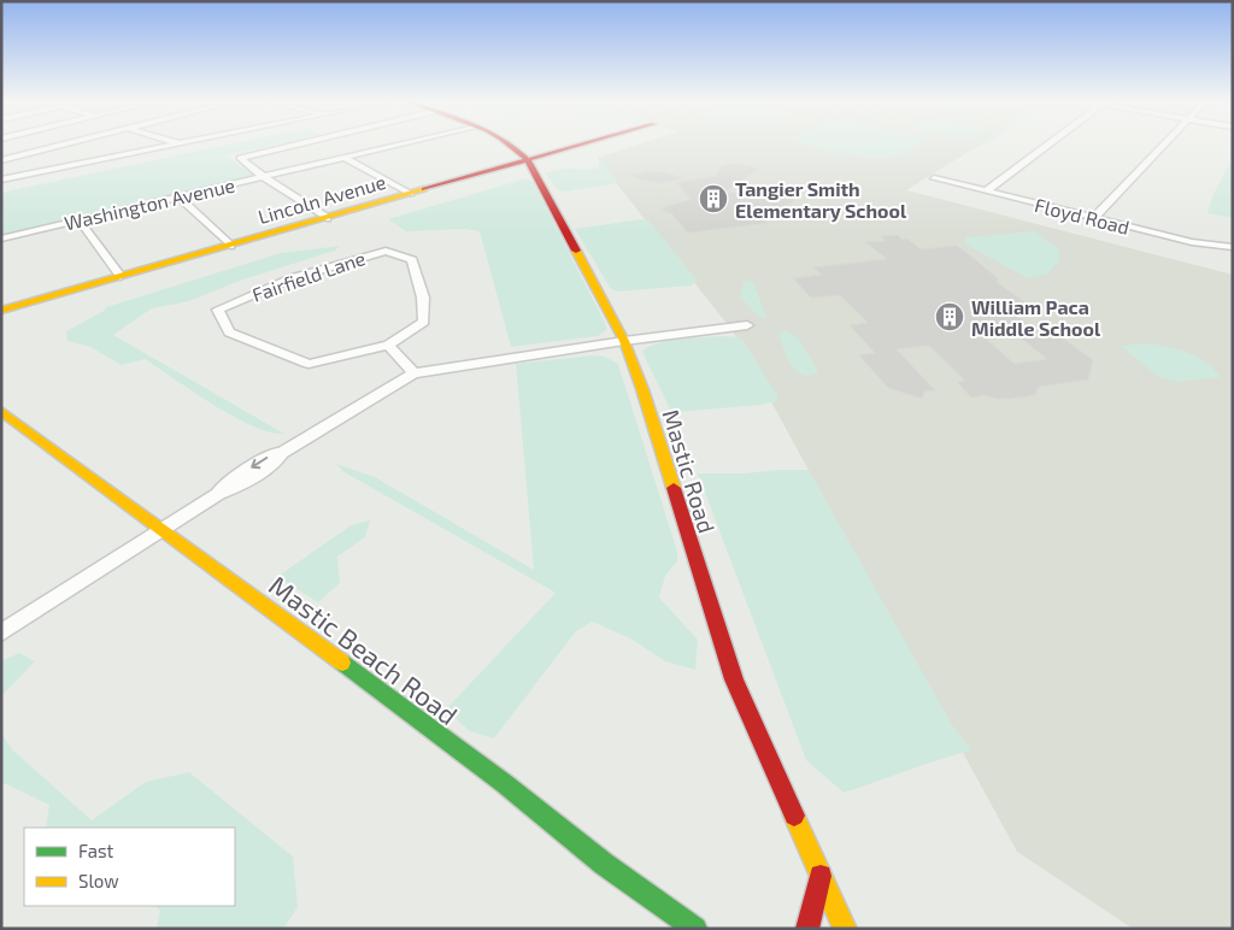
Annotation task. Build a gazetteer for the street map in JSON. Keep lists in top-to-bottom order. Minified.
{"streets":{"street":["Lincoln Avenue","Washington Avenue","Floyd Road","Fairfield Lane","Mastic Road","Mastic Beach Road"]},"crossings":[["Lincoln Avenue","Mastic Road"]],"places":{"building":["Tangier Smith Elementary School","William Paca Middle School"]},"legend":["Fast","Slow"]}
